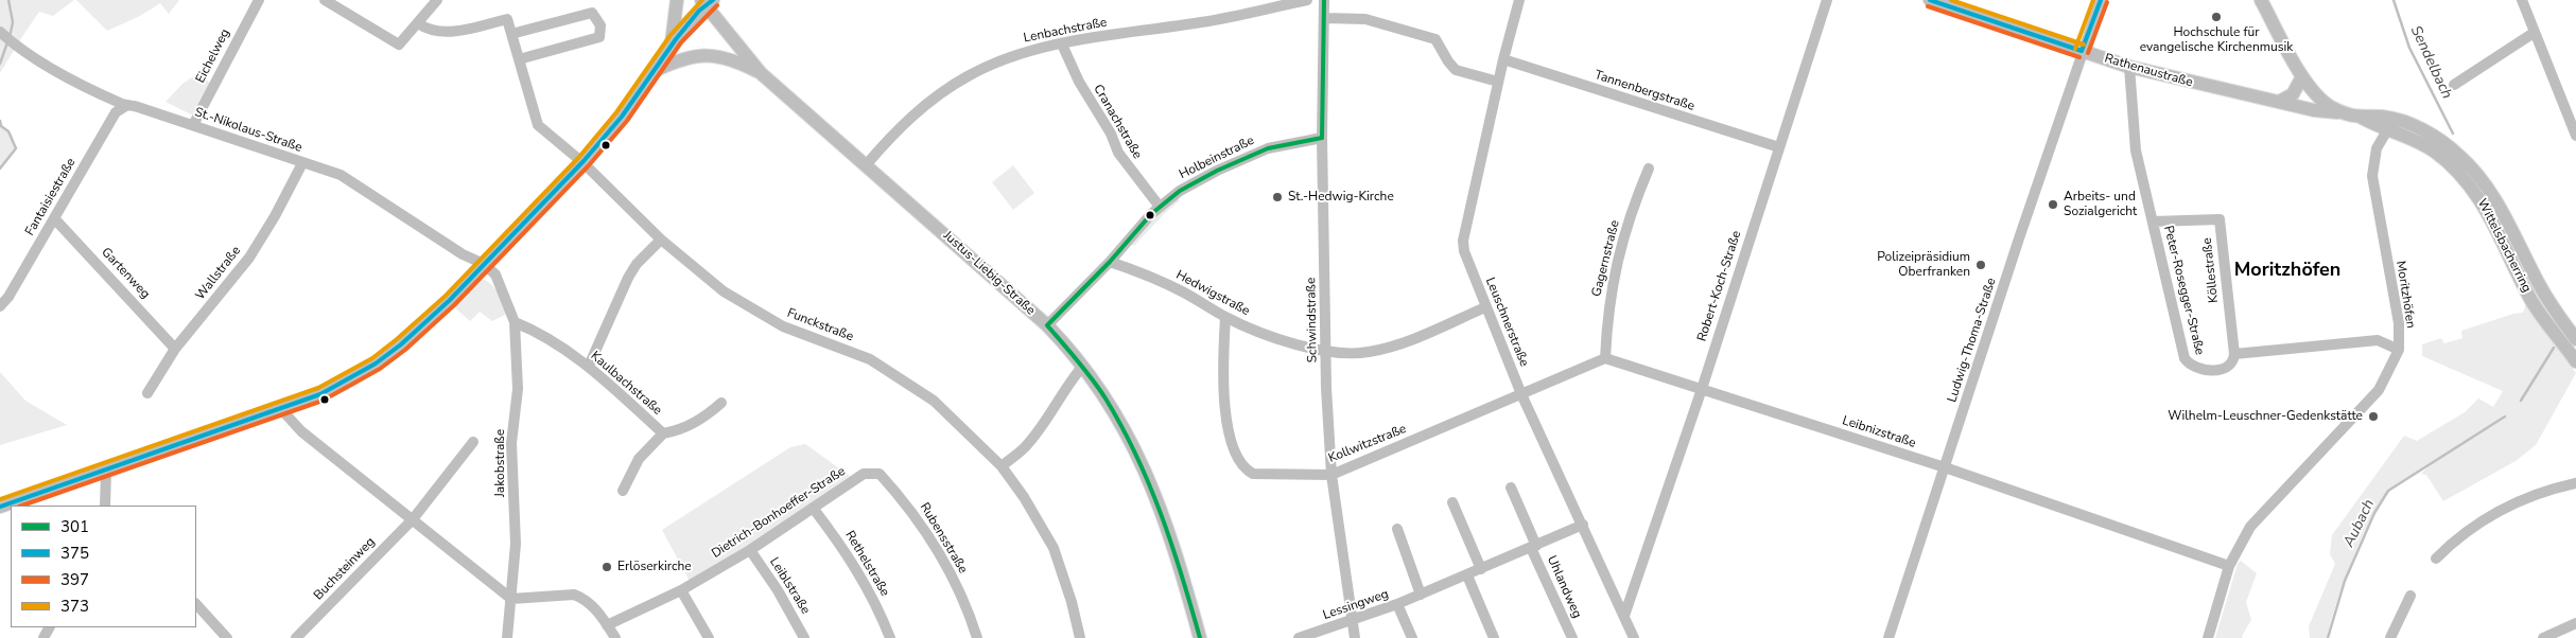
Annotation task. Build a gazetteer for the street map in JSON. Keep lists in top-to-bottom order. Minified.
{"streets":{"main road":["Rathenaustraße","Wittelsbacherring","Justus-Liebig-Straße"],"street":["Lenbachstraße","Eichelweg","Tannenbergstraße","Cranachstraße","St.-Nikolaus-Straße","Holbeinstraße","Fantaisiestraße","Gagernstraße","Köllestraße","Gartenweg","Wallstraße","Robert-Koch-Straße","Peter-Rosegger-Straße","Hedwigstraße","Moritzhöfen","Schwindstraße","Leuschnerstraße","Funckstraße","Ludwig-Thoma-Straße","Kaulbachstraße","Leibnizstraße","Kollwitzstraße","Jakobstraße","Dietrich-Bonhoeffer-Straße","Rubensstraße","Rethelstraße","Buchsteinweg","Leiblstraße","Uhlandweg","Lessingweg"]},"crossings":[["Lenbachstraße","Cranachstraße"],["Lenbachstraße","Justus-Liebig-Straße"],["Eichelweg","St.-Nikolaus-Straße"],["Rathenaustraße","Wittelsbacherring"],["Rathenaustraße","Peter-Rosegger-Straße"],["Rathenaustraße","Ludwig-Thoma-Straße"],["Tannenbergstraße","Robert-Koch-Straße"],["Tannenbergstraße","Leuschnerstraße"],["Cranachstraße","Holbeinstraße"],["St.-Nikolaus-Straße","Fantaisiestraße"],["St.-Nikolaus-Straße","Wallstraße"],["St.-Nikolaus-Straße","Jakobstraße"],["Holbeinstraße","Justus-Liebig-Straße"],["Holbeinstraße","Hedwigstraße"],["Holbeinstraße","Schwindstraße"],["Fantaisiestraße","Gartenweg"],["Wittelsbacherring","Moritzhöfen"],["Gagernstraße","Leibnizstraße"],["Köllestraße","Peter-Rosegger-Straße"],["Gartenweg","Wallstraße"],["Robert-Koch-Straße","Leuschnerstraße"],["Robert-Koch-Straße","Leibnizstraße"],["Hedwigstraße","Schwindstraße"],["Hedwigstraße","Leuschnerstraße"],["Hedwigstraße","Kollwitzstraße"],["Moritzhöfen","Leibnizstraße"],["Schwindstraße","Kollwitzstraße"],["Schwindstraße","Lessingweg"],["Leuschnerstraße","Kollwitzstraße"],["Leuschnerstraße","Lessingweg"],["Ludwig-Thoma-Straße","Leibnizstraße"],["Kaulbachstraße","Jakobstraße"],["Dietrich-Bonhoeffer-Straße","Rubensstraße"],["Dietrich-Bonhoeffer-Straße","Rethelstraße"],["Dietrich-Bonhoeffer-Straße","Leiblstraße"],["Uhlandweg","Lessingweg"]],"districts":["Moritzhöfen"],"water":["Sendelbach","Aubach"],"places":["Hochschule für evangelische Kirchenmusik","St.-Hedwig-Kirche","Arbeits- und Sozialgericht","Polizeipräsidium Oberfranken","Wilhelm-Leuschner-Gedenkstätte","Erlöserkirche"],"lines":["transit line 301","transit line 375","transit line 373","transit line 397"],"legend":["301","375","397","373"]}
